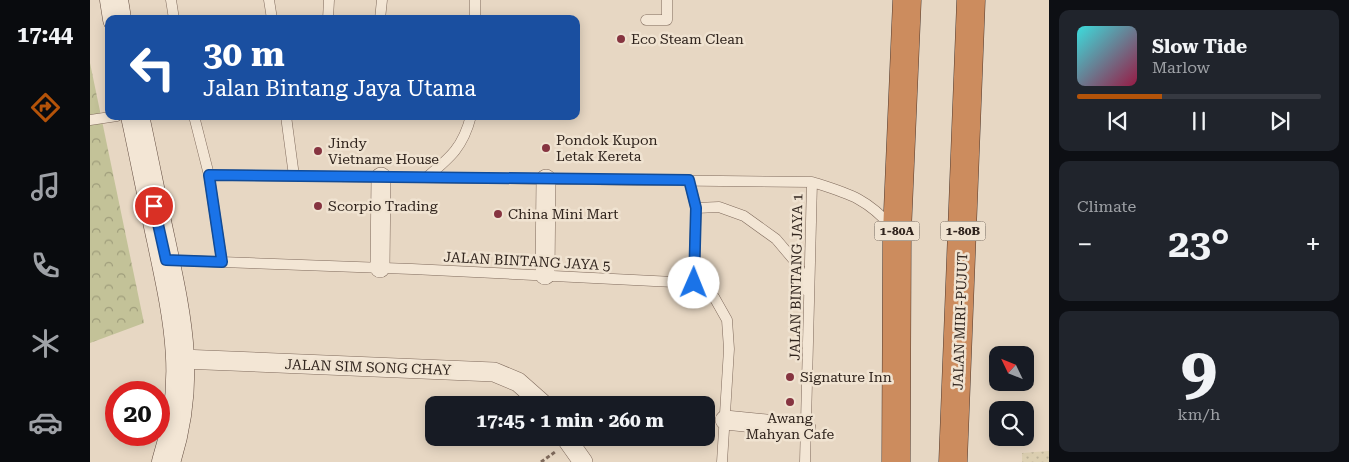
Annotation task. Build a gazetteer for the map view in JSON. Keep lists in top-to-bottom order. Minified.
{"streets":{"highway":["1-80A","1-80B","JALAN MIRI-PUJUT"],"street":["JALAN SIM SONG CHAY"],"lane":["JALAN BINTANG JAYA 5","JALAN BINTANG JAYA 1"]},"places":["Eco Steam Clean","Pondok Kupon Letak Kereta","Jindy Vietname House","Scorpio Trading","China Mini Mart","Signature Inn","Awang Mahyan Cafe"],"north":"top left","page":{"tabs":"17:44","turn":["30 m","Jalan Bintang Jaya Utama"],"song":["Slow Tide","Marlow"],"tile":["Climate",["9","km/h"]],"heat":["−","23°","+"],"limit":"20","trip":"17:45 · 1 min · 260 m"}}
